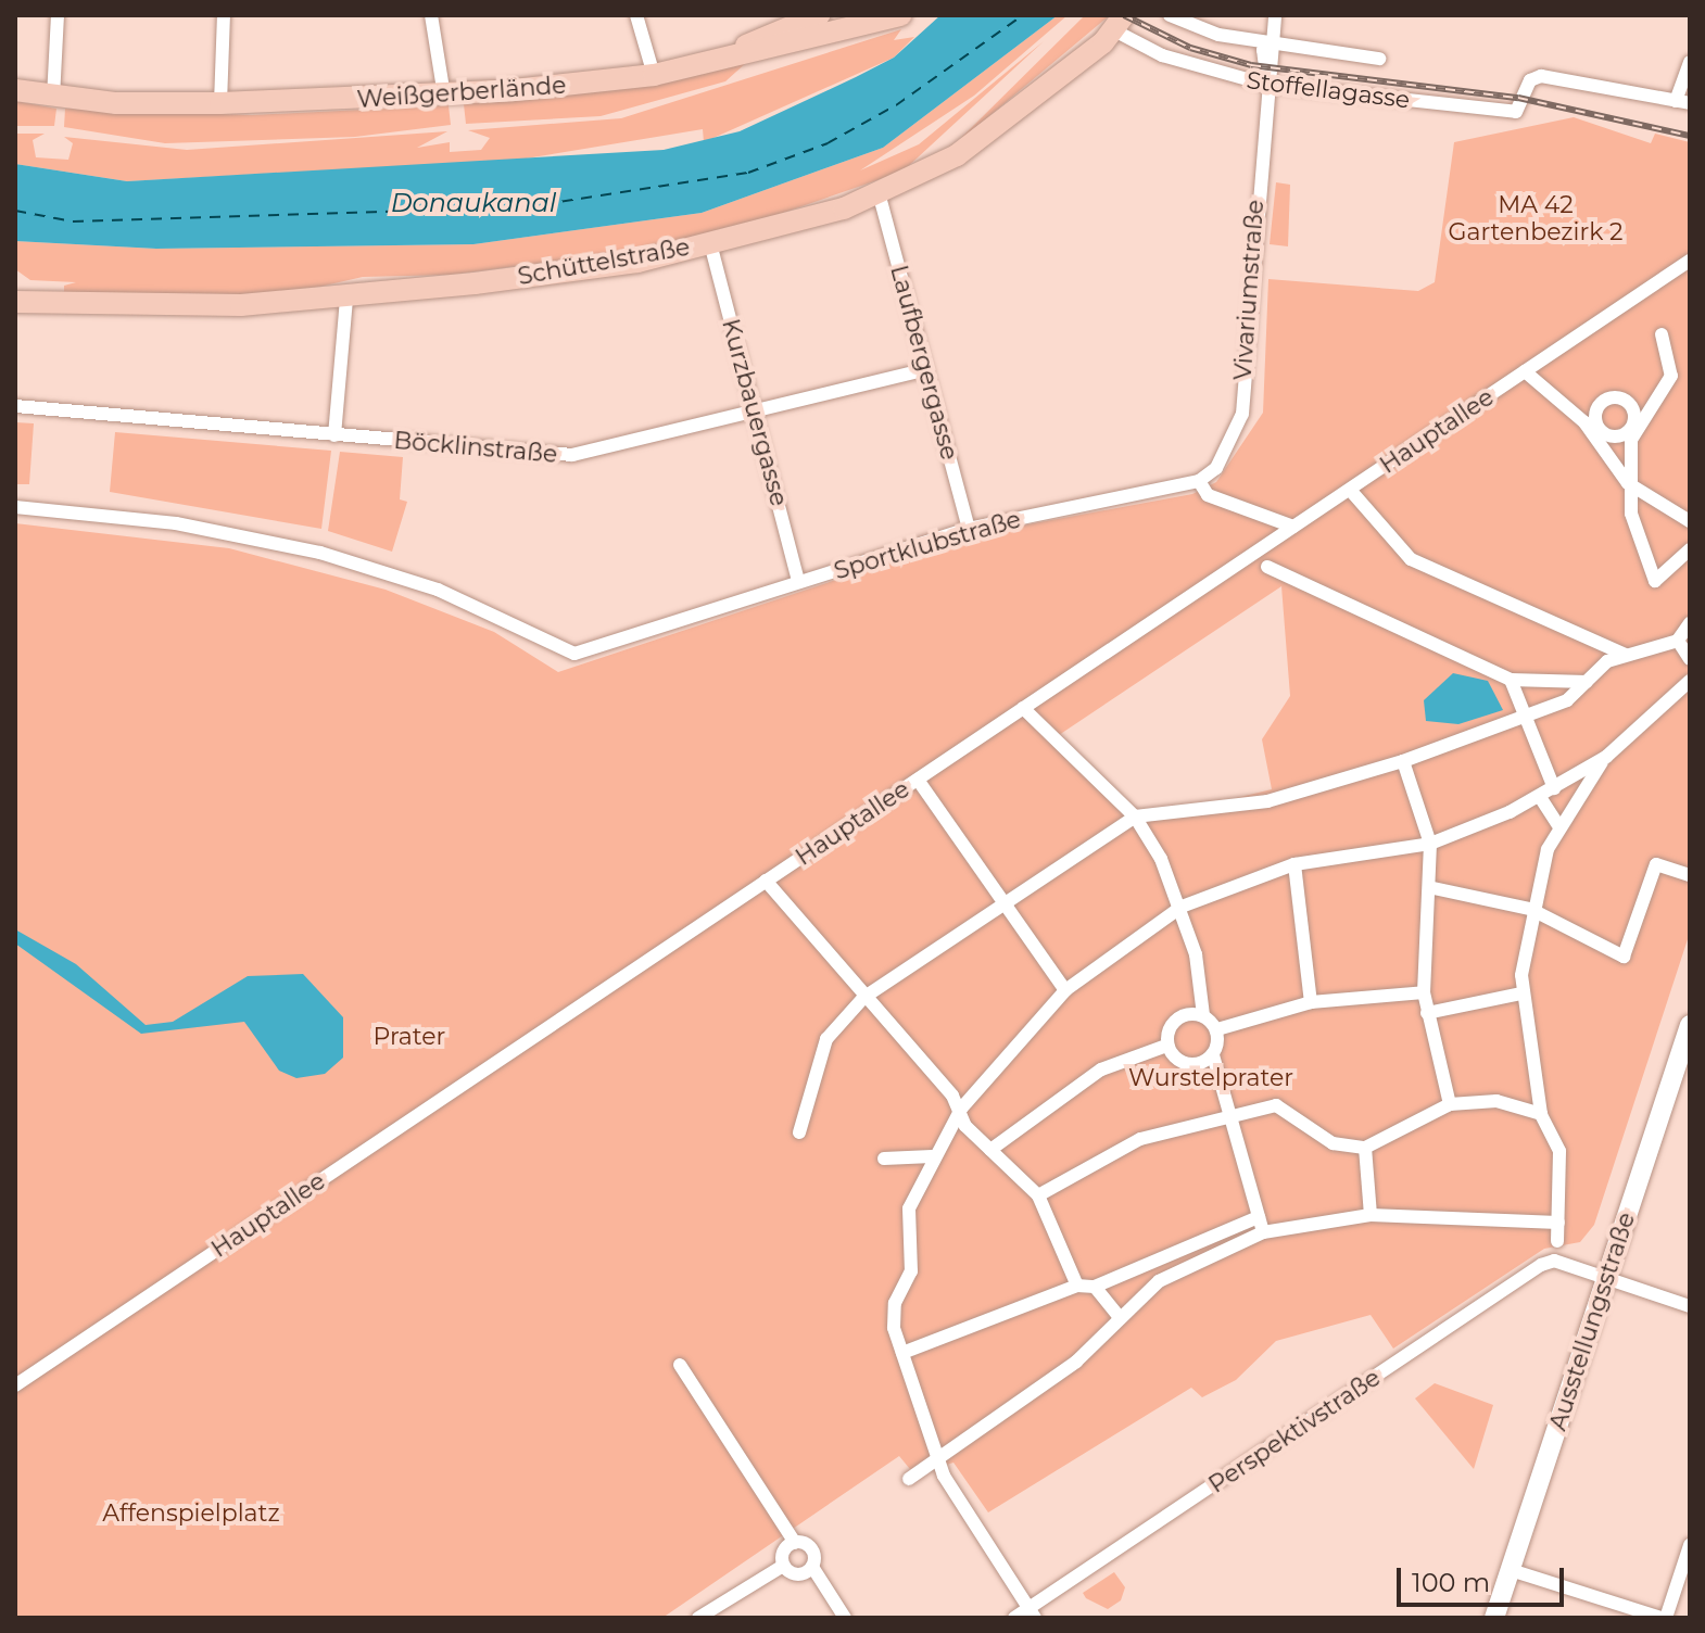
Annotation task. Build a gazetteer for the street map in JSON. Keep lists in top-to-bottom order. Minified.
{"streets":{"main road":["Weißgerberlände","Schüttelstraße","Ausstellungsstraße"],"street":["Stoffellagasse","Vivariumstraße","Laufbergergasse","Kurzbauergasse","Hauptallee","Böcklinstraße","Sportklubstraße","Perspektivstraße"]},"crossings":[["Stoffellagasse","Schüttelstraße"],["Stoffellagasse","Vivariumstraße"],["Schüttelstraße","Laufbergergasse"],["Schüttelstraße","Kurzbauergasse"],["Vivariumstraße","Sportklubstraße"],["Laufbergergasse","Böcklinstraße"],["Laufbergergasse","Sportklubstraße"],["Kurzbauergasse","Böcklinstraße"],["Kurzbauergasse","Sportklubstraße"],["Ausstellungsstraße","Perspektivstraße"]],"water":["Donaukanal"],"parks":["MA 42 Gartenbezirk 2","Prater","Wurstelprater","Affenspielplatz"],"scale_bar":"100 m"}
